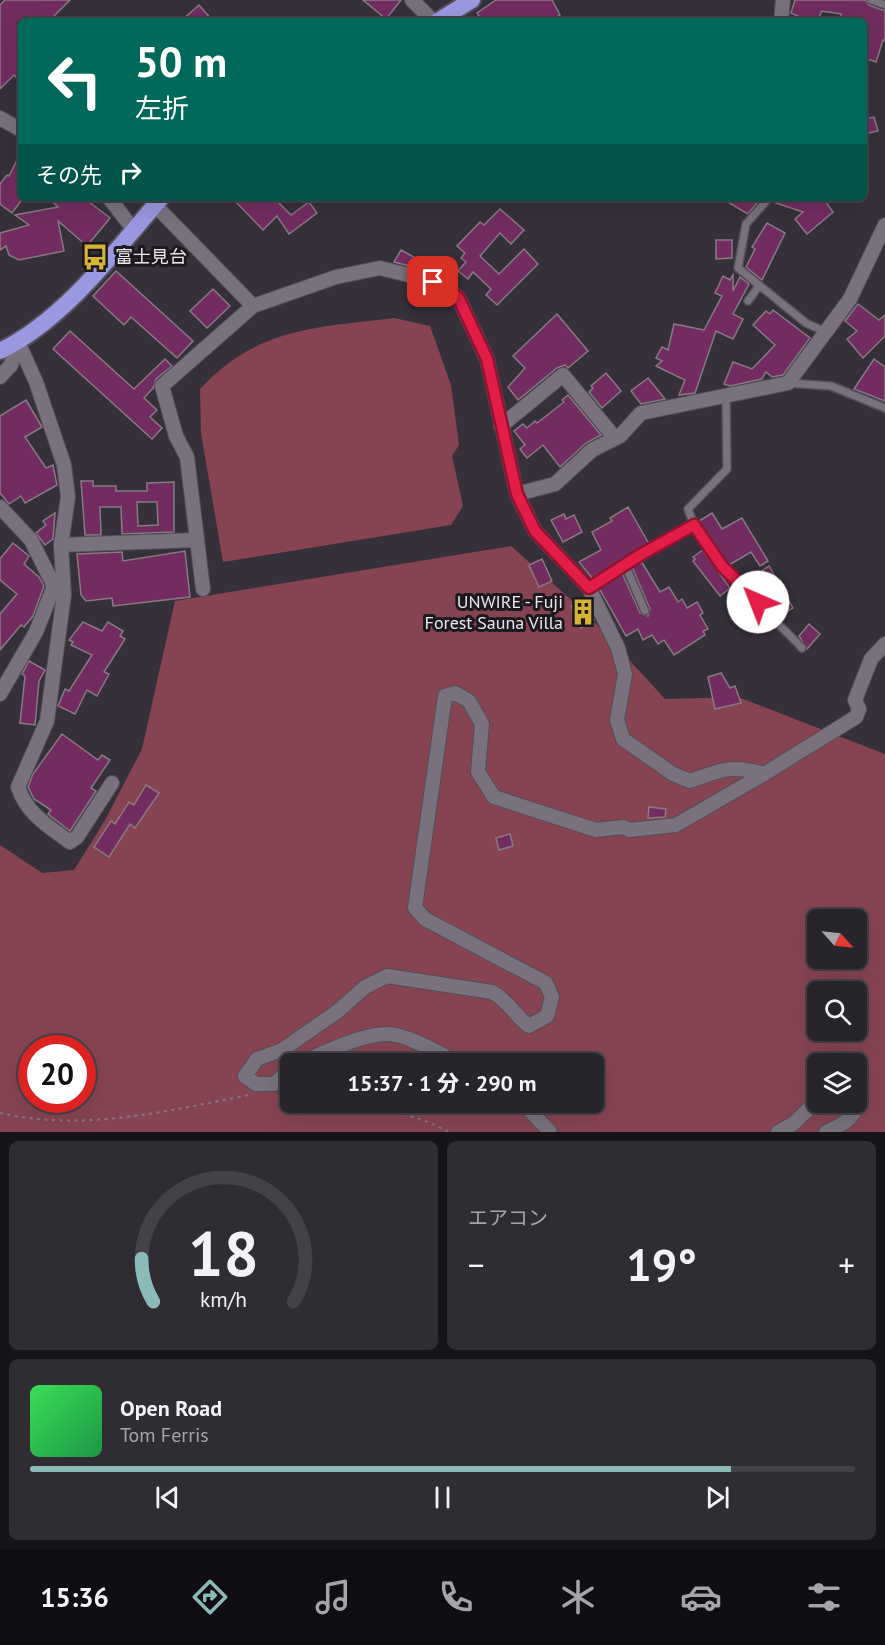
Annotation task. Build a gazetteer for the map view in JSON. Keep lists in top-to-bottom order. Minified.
{"places":{"bus stop":["富士見台"],"building":["UNWIRE - Fuji Forest Sauna Villa"]},"north":"bottom right","page":{"turn":["50 m","左折"],"then":"その先","limit":"20","trip":"15:37 · 1 分 · 290 m","tile":"エアコン","heat":["−","19°","+"],"song":["Open Road","Tom Ferris"],"tabs":"15:36","gauge":["18","km/h"]}}
